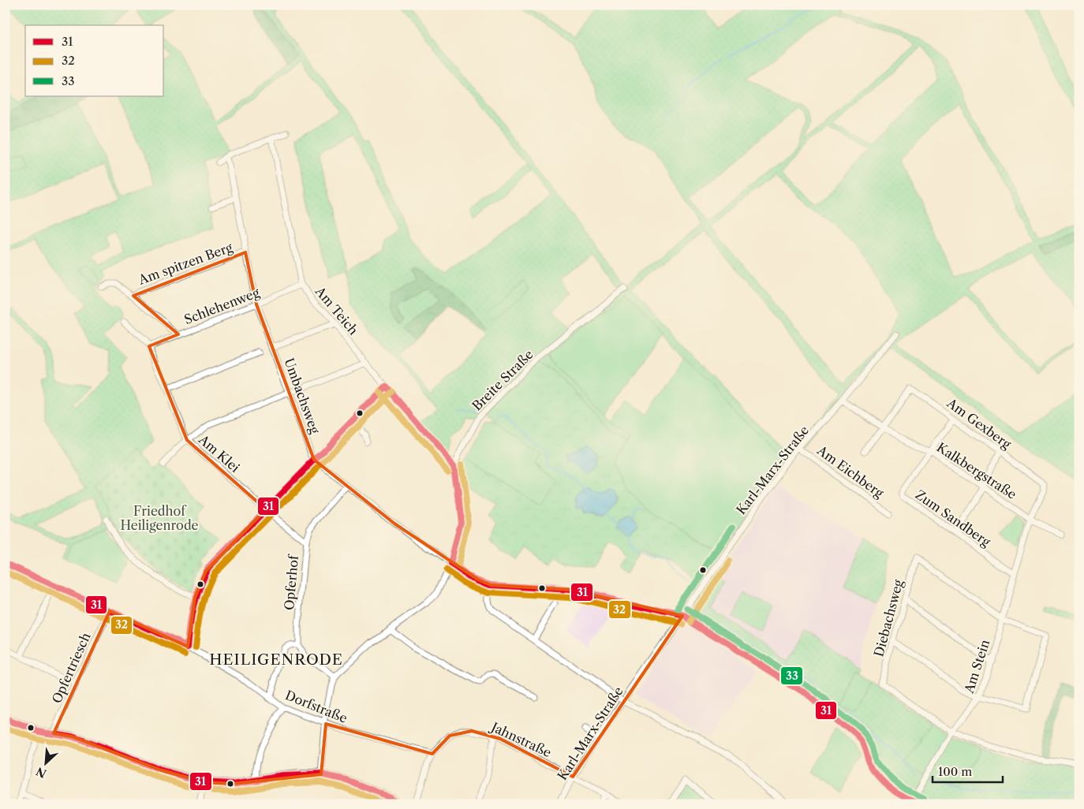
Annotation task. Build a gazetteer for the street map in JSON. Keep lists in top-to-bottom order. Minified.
{"streets":{"street":["Am spitzen Berg","Schlehenweg","Am Teich","Breite Straße","Umbachsweg","Am Gexberg","Am Klei","Karl-Marx-Straße","Kalkbergstraße","Am Eichberg","Zum Sandberg","Opferhof","Diebachsweg","Am Stein","Opfertriesch","Dorfstraße","Jahnstraße"]},"crossings":[["Am spitzen Berg","Umbachsweg"],["Schlehenweg","Am Teich"],["Schlehenweg","Umbachsweg"],["Schlehenweg","Am Klei"],["Am Teich","Breite Straße"],["Am Gexberg","Kalkbergstraße"],["Am Gexberg","Am Stein"],["Am Klei","Opferhof"],["Karl-Marx-Straße","Kalkbergstraße"],["Karl-Marx-Straße","Am Eichberg"],["Karl-Marx-Straße","Jahnstraße"],["Kalkbergstraße","Zum Sandberg"],["Kalkbergstraße","Am Stein"],["Zum Sandberg","Am Stein"],["Diebachsweg","Am Stein"],["Opfertriesch","Dorfstraße"],["Dorfstraße","Jahnstraße"]],"districts":["HEILIGENRODE"],"parks":["Friedhof Heiligenrode"],"lines":["transit line 31","transit line 32","transit line 33"],"legend":["31","32","33"],"scale_bar":"100 m","north":"bottom left"}
